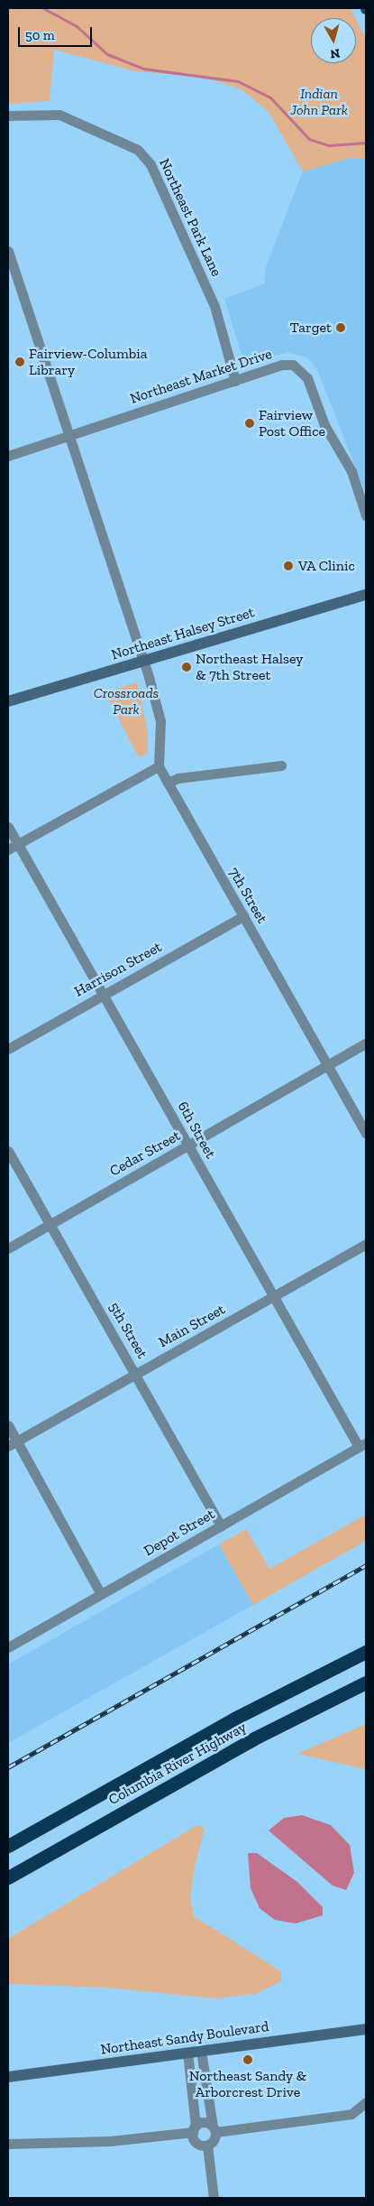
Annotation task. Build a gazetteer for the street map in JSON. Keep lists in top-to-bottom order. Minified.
{"streets":{"highway":["Columbia River Highway"],"main road":["Northeast Halsey Street","Northeast Sandy Boulevard"],"street":["Northeast Park Lane","Northeast Market Drive","7th Street","Harrison Street","6th Street","Cedar Street","Main Street","5th Street","Depot Street"]},"crossings":[["Northeast Park Lane","Northeast Market Drive"],["7th Street","Harrison Street"],["7th Street","Cedar Street"],["Harrison Street","6th Street"],["6th Street","Cedar Street"],["6th Street","Main Street"],["6th Street","Depot Street"],["Cedar Street","5th Street"],["Main Street","5th Street"],["5th Street","Depot Street"]],"parks":["Indian John Park","Crossroads Park"],"places":["Target","Fairview-Columbia Library","Fairview Post Office","VA Clinic","Northeast Halsey & 7th Street","Northeast Sandy & Arborcrest Drive"],"scale_bar":"50 m","north":"bottom"}
